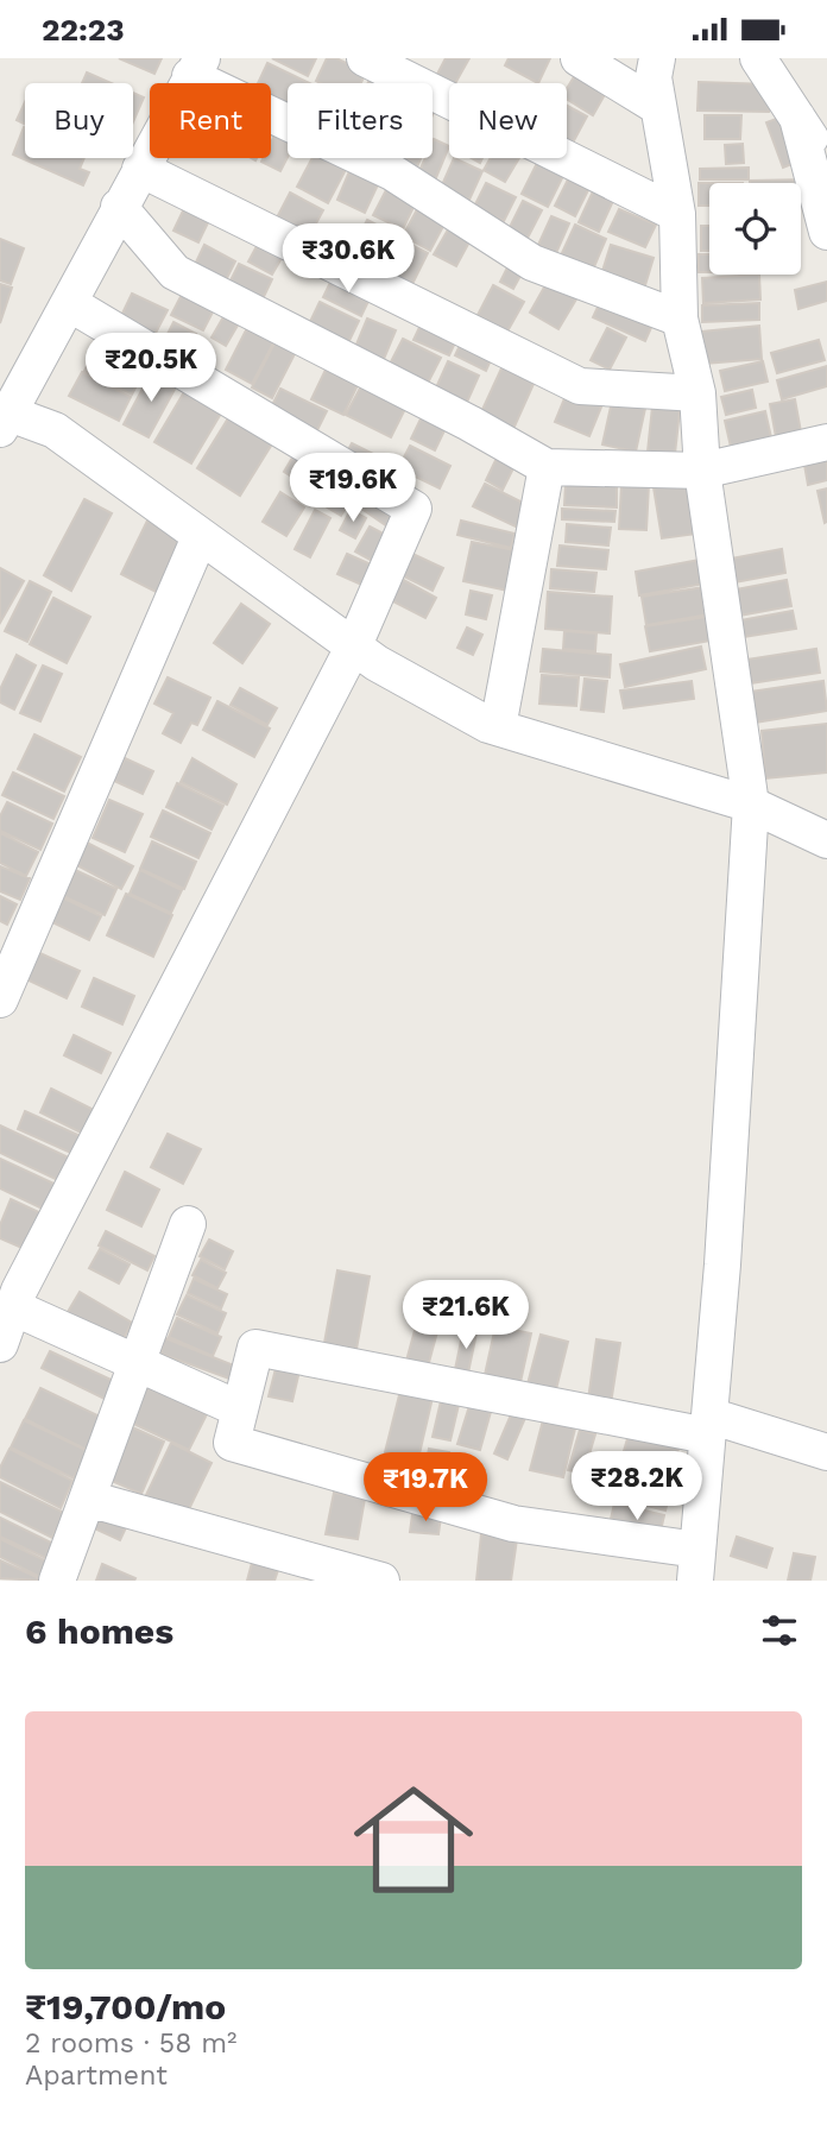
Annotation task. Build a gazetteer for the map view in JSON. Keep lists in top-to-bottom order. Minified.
{"page":{"status":"22:23","chip":["Buy","Rent","Filters","New"],"price":["₹30.6K","₹20.5K","₹19.6K","₹21.6K","₹28.2K","₹19.7K"],"heading":"6 homes","list":[{"name":"₹19,700/mo","note":"2 rooms · 58 m² · Apartment"}]}}
